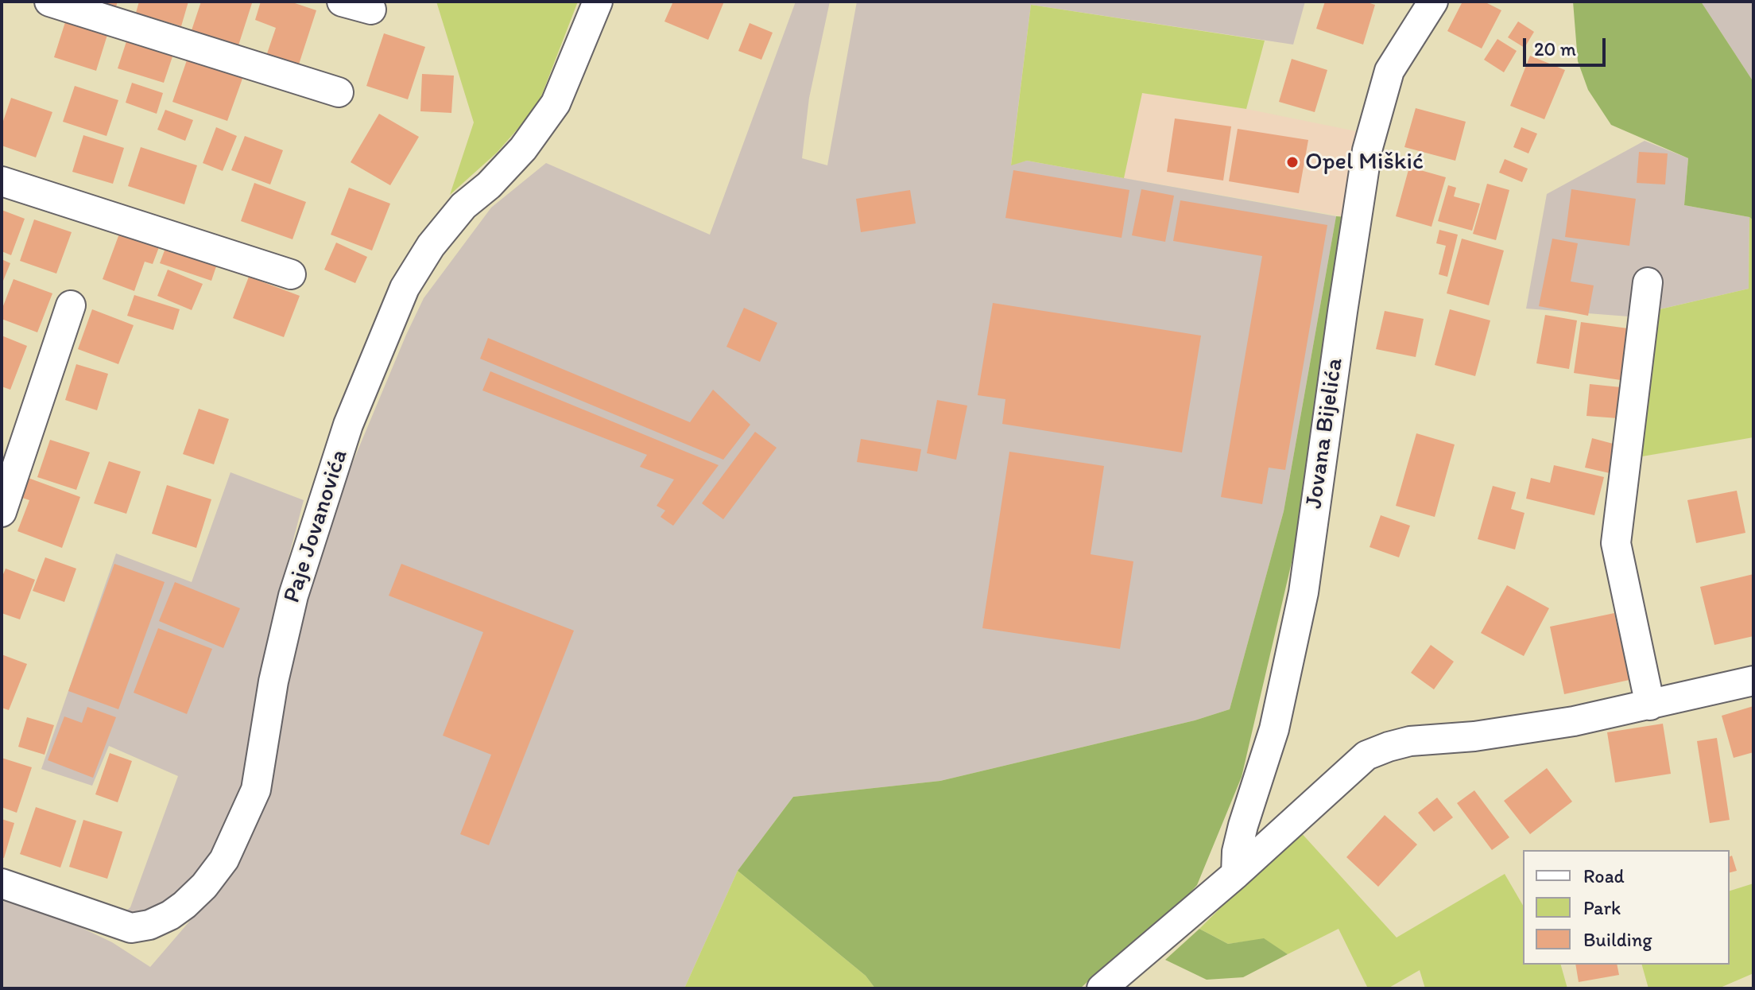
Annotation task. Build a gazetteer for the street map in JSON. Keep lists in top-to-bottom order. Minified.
{"streets":{"street":["Jovana Bijelića","Paje Jovanovića"]},"places":["Opel Miškić"],"legend":["Road","Park","Building"],"scale_bar":"20 m"}
